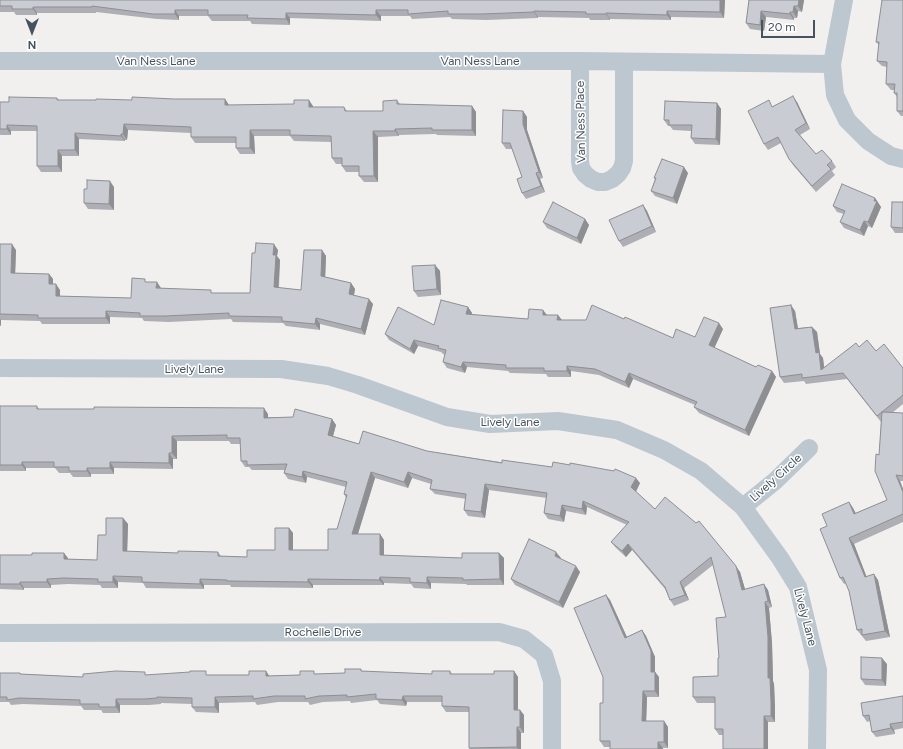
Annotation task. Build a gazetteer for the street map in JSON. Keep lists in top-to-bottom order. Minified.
{"streets":{"street":["Van Ness Lane","Van Ness Place","Lively Lane","Lively Circle","Rochelle Drive"]},"crossings":[["Van Ness Lane","Van Ness Place"],["Lively Lane","Lively Circle"]],"scale_bar":"20 m","north":"bottom"}
